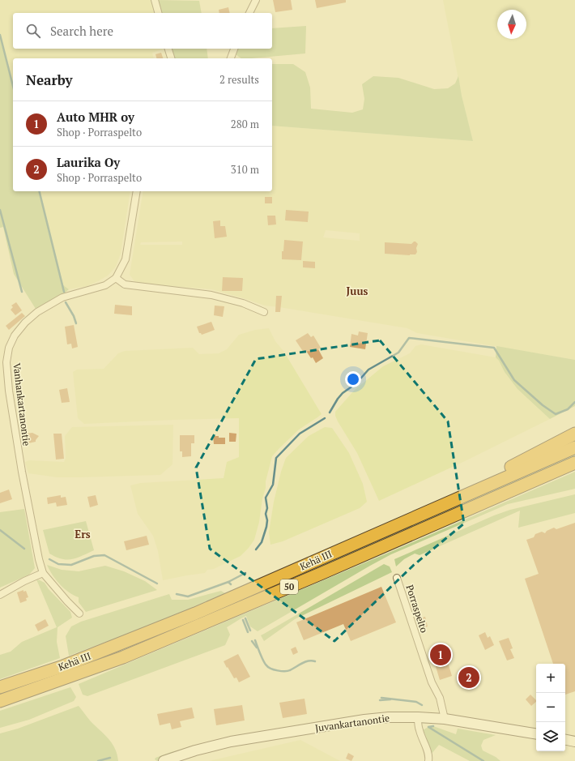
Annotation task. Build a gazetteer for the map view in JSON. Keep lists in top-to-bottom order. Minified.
{"streets":{"highway":["Kehä III","50"],"main road":["Juvankartanontie"],"street":["Vanhankartanontie","Porraspelto"]},"crossings":[["Porraspelto","Juvankartanontie"]],"districts":["Juus","Ers"],"north":"bottom","page":{"search":"Search here","heading":["Nearby","2 results"],"list":[{"mark":"1","name":"Auto MHR oy","note":"Shop · Porraspelto","value":"280 m"},{"mark":"2","name":"Laurika Oy","note":"Shop · Porraspelto","value":"310 m"}],"pins":["1","2"],"map_buttons":["+","−"]}}
